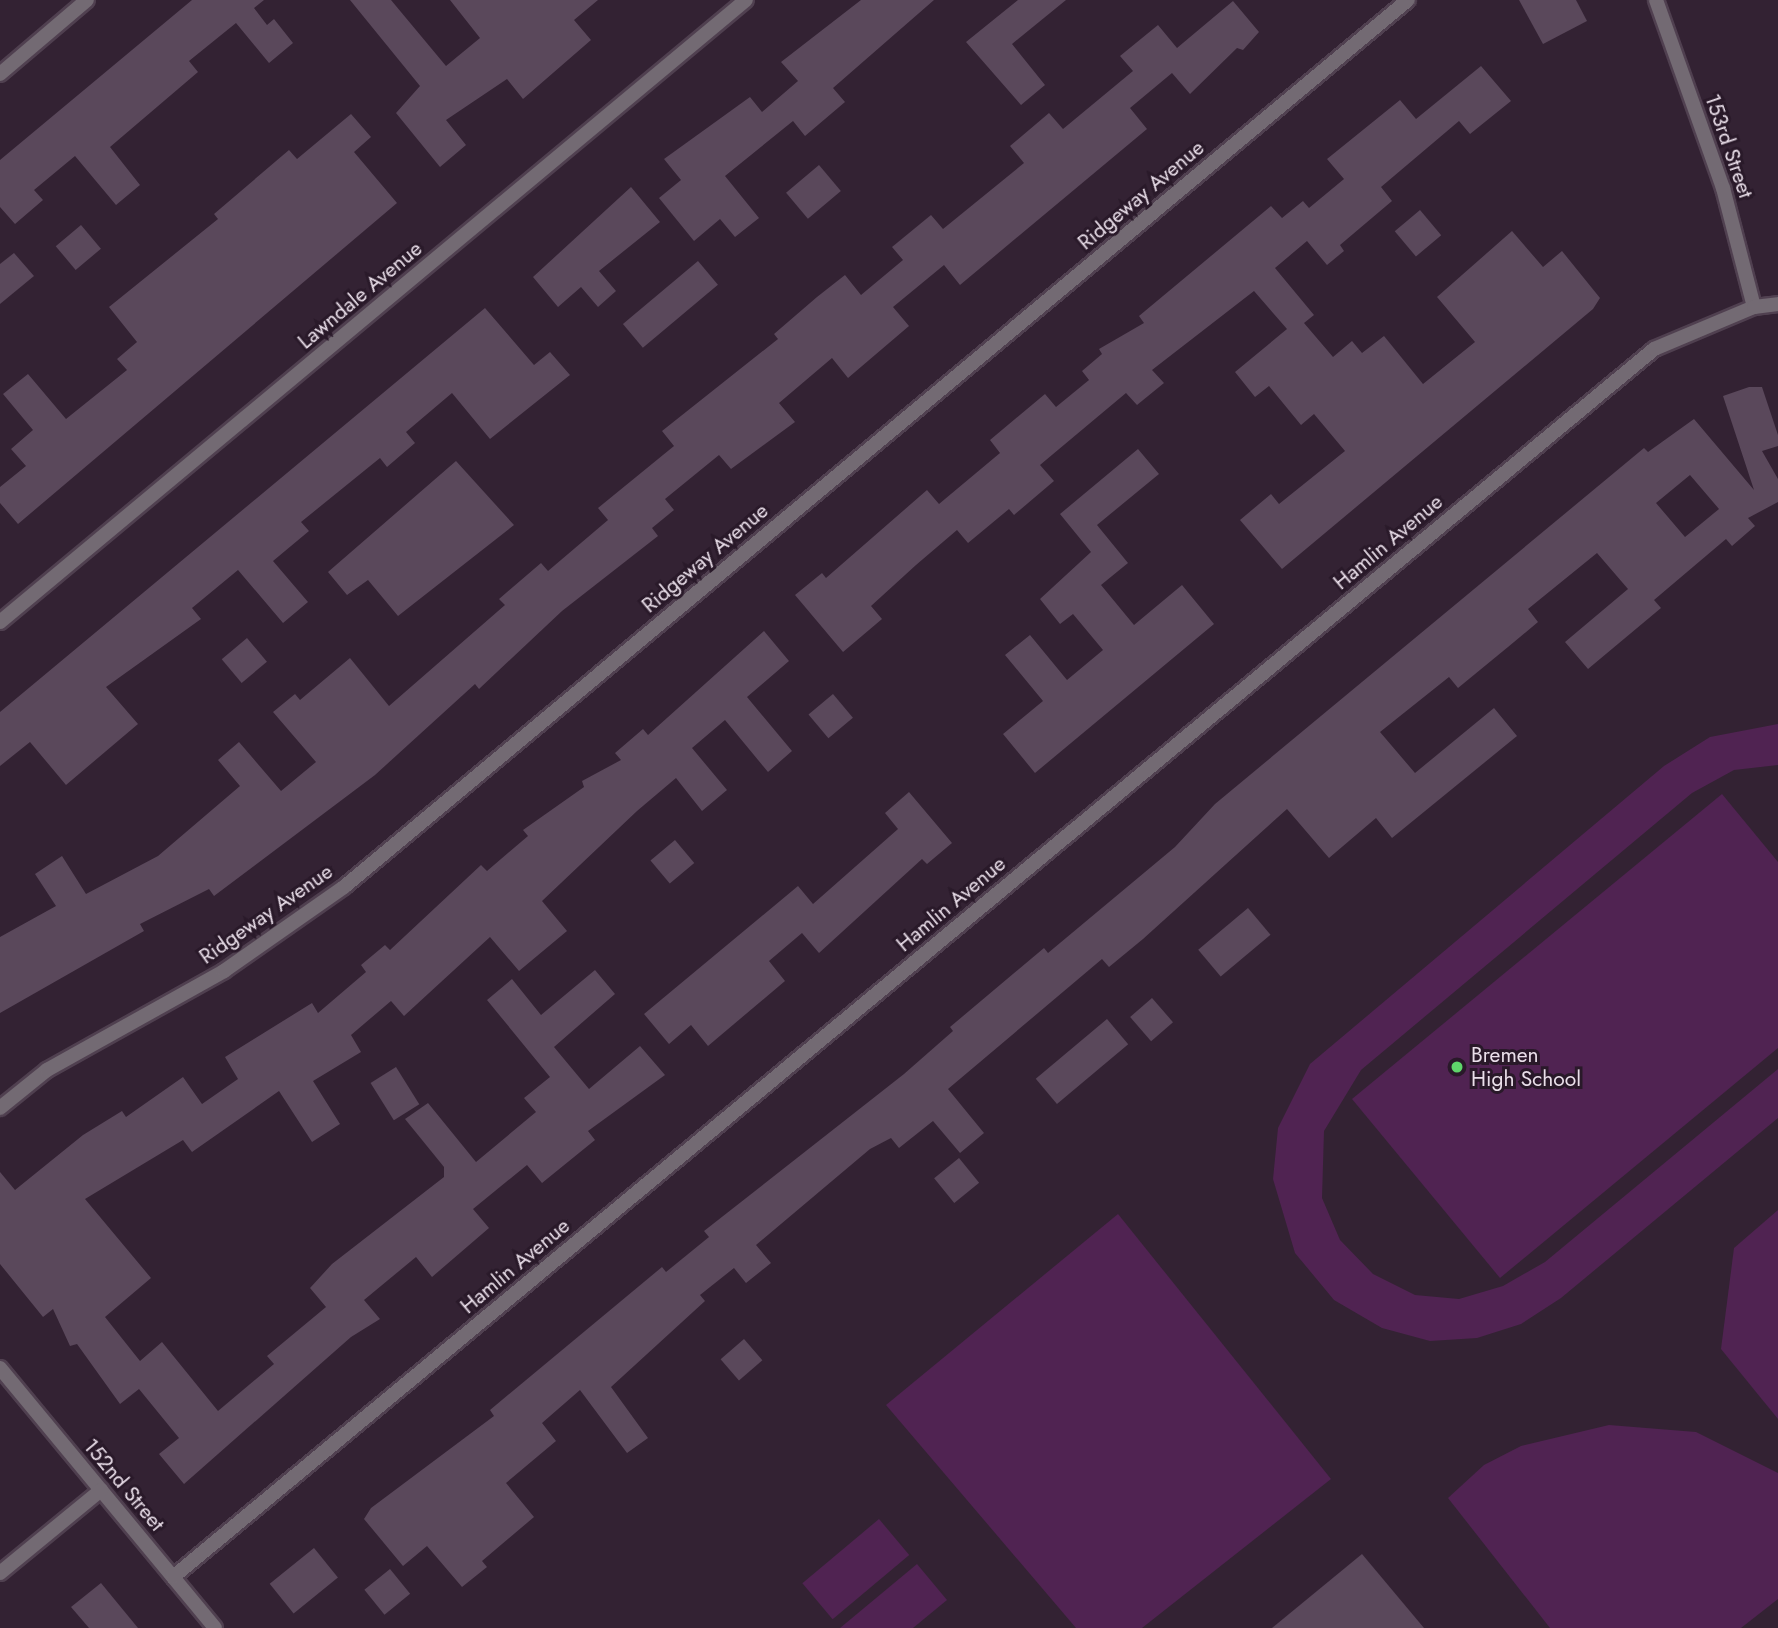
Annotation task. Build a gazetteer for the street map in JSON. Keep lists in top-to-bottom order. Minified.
{"streets":{"street":["153rd Street","Ridgeway Avenue","Lawndale Avenue","Hamlin Avenue","152nd Street"]},"crossings":[["153rd Street","Hamlin Avenue"],["Hamlin Avenue","152nd Street"]],"places":["Bremen High School"]}
